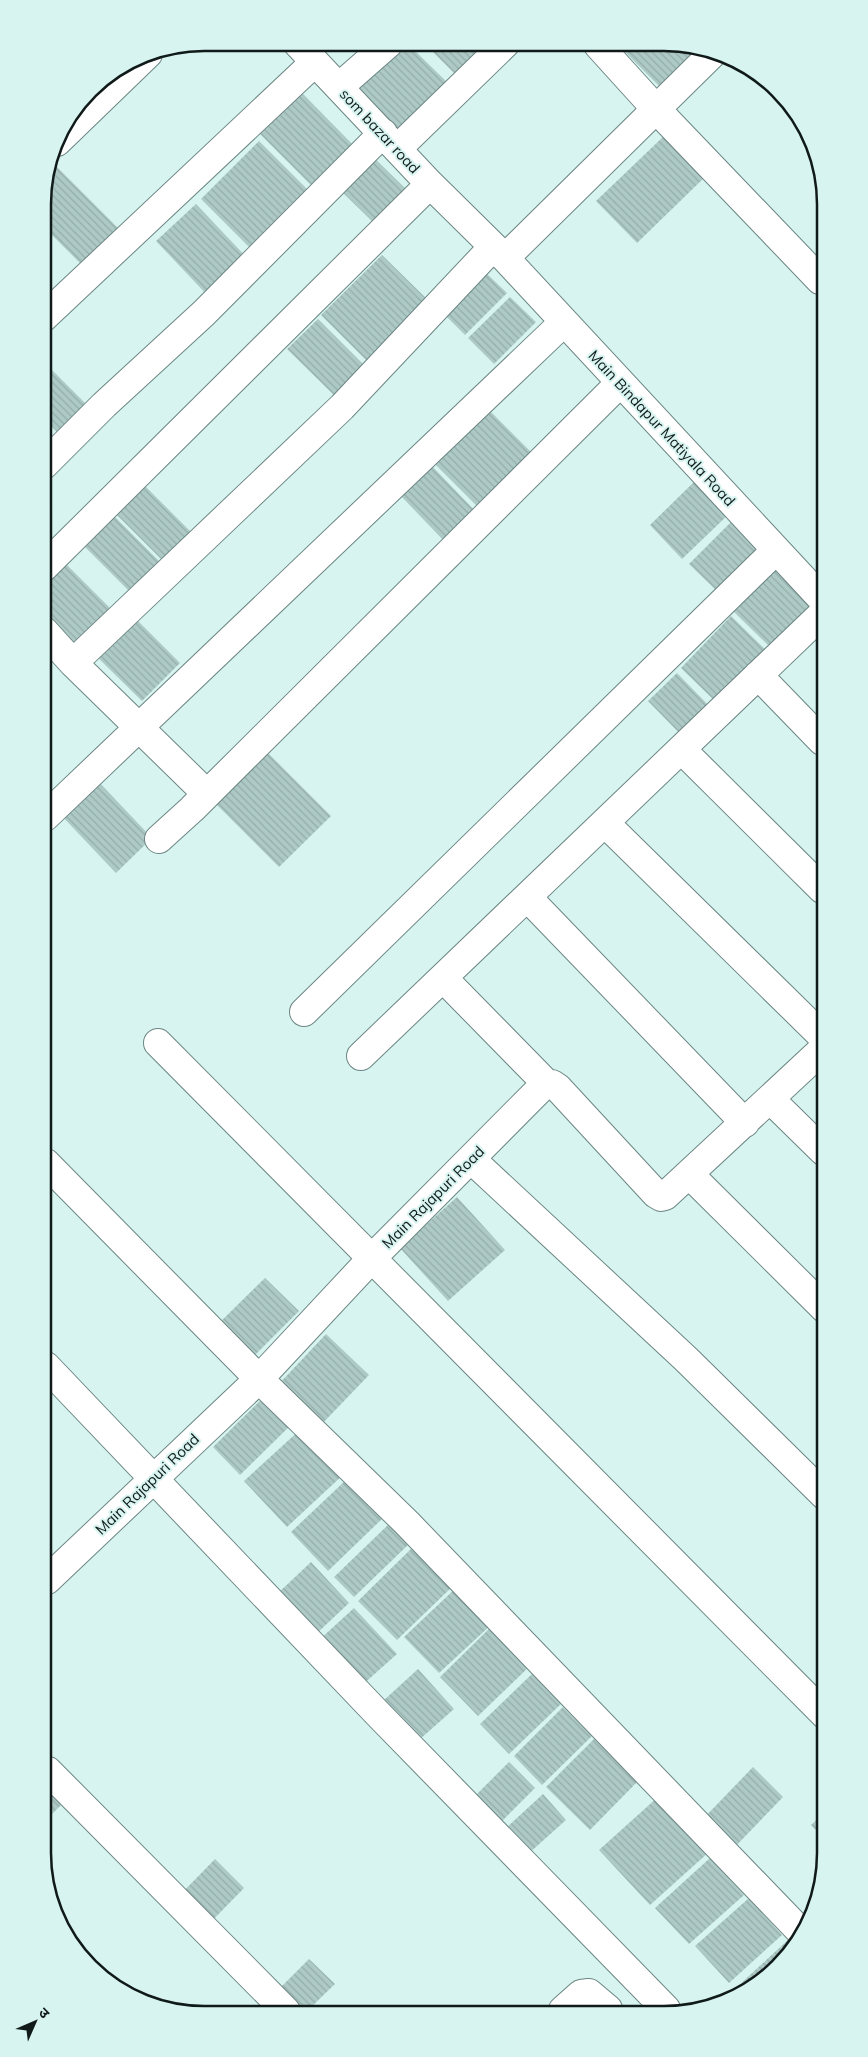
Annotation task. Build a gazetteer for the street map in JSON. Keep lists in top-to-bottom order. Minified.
{"streets":{"street":["som bazar road","Main Bindapur Matiyala Road","Main Rajapuri Road"]},"crossings":[["som bazar road","Main Bindapur Matiyala Road"]],"north":"top right"}
